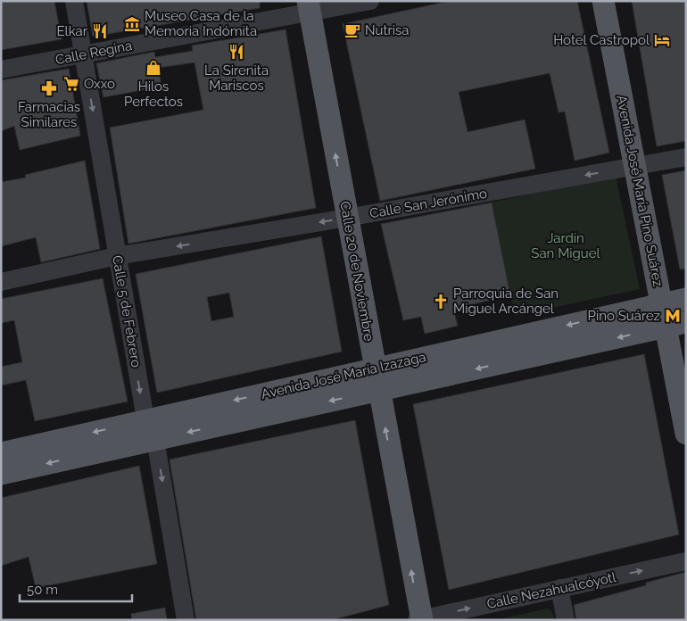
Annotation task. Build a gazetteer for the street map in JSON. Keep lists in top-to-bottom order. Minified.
{"streets":{"main road":["Avenida José María Pino Suárez","Calle 20 de Noviembre","Avenida José María Izazaga"],"street":["Calle Regina","Calle San Jerónimo","Calle 5 de Febrero","Calle Nezahualcóyotl"]},"crossings":[["Calle Regina","Calle 20 de Noviembre"],["Calle Regina","Calle 5 de Febrero"],["Avenida José María Pino Suárez","Calle San Jerónimo"],["Avenida José María Pino Suárez","Avenida José María Izazaga"],["Calle San Jerónimo","Calle 20 de Noviembre"],["Calle San Jerónimo","Calle 5 de Febrero"],["Calle 20 de Noviembre","Avenida José María Izazaga"],["Calle 20 de Noviembre","Calle Nezahualcóyotl"],["Calle 5 de Febrero","Avenida José María Izazaga"]],"one_way":["Calle San Jerónimo","Calle 20 de Noviembre","Calle 5 de Febrero","Avenida José María Izazaga","Calle Nezahualcóyotl"],"parks":["Jardín San Miguel"],"places":{"museum":["Museo Casa de la Memoria Indómita"],"cafe":["Nutrisa"],"restaurant":["Elkar","La Sirenita Mariscos"],"hotel":["Hotel Castropol"],"shop":["Hilos Perfectos"],"supermarket":["Oxxo"],"pharmacy":["Farmacias Similares"],"church":["Parroquia de San Miguel Arcángel"],"metro station":["Pino Suárez"]},"scale_bar":"50 m"}
